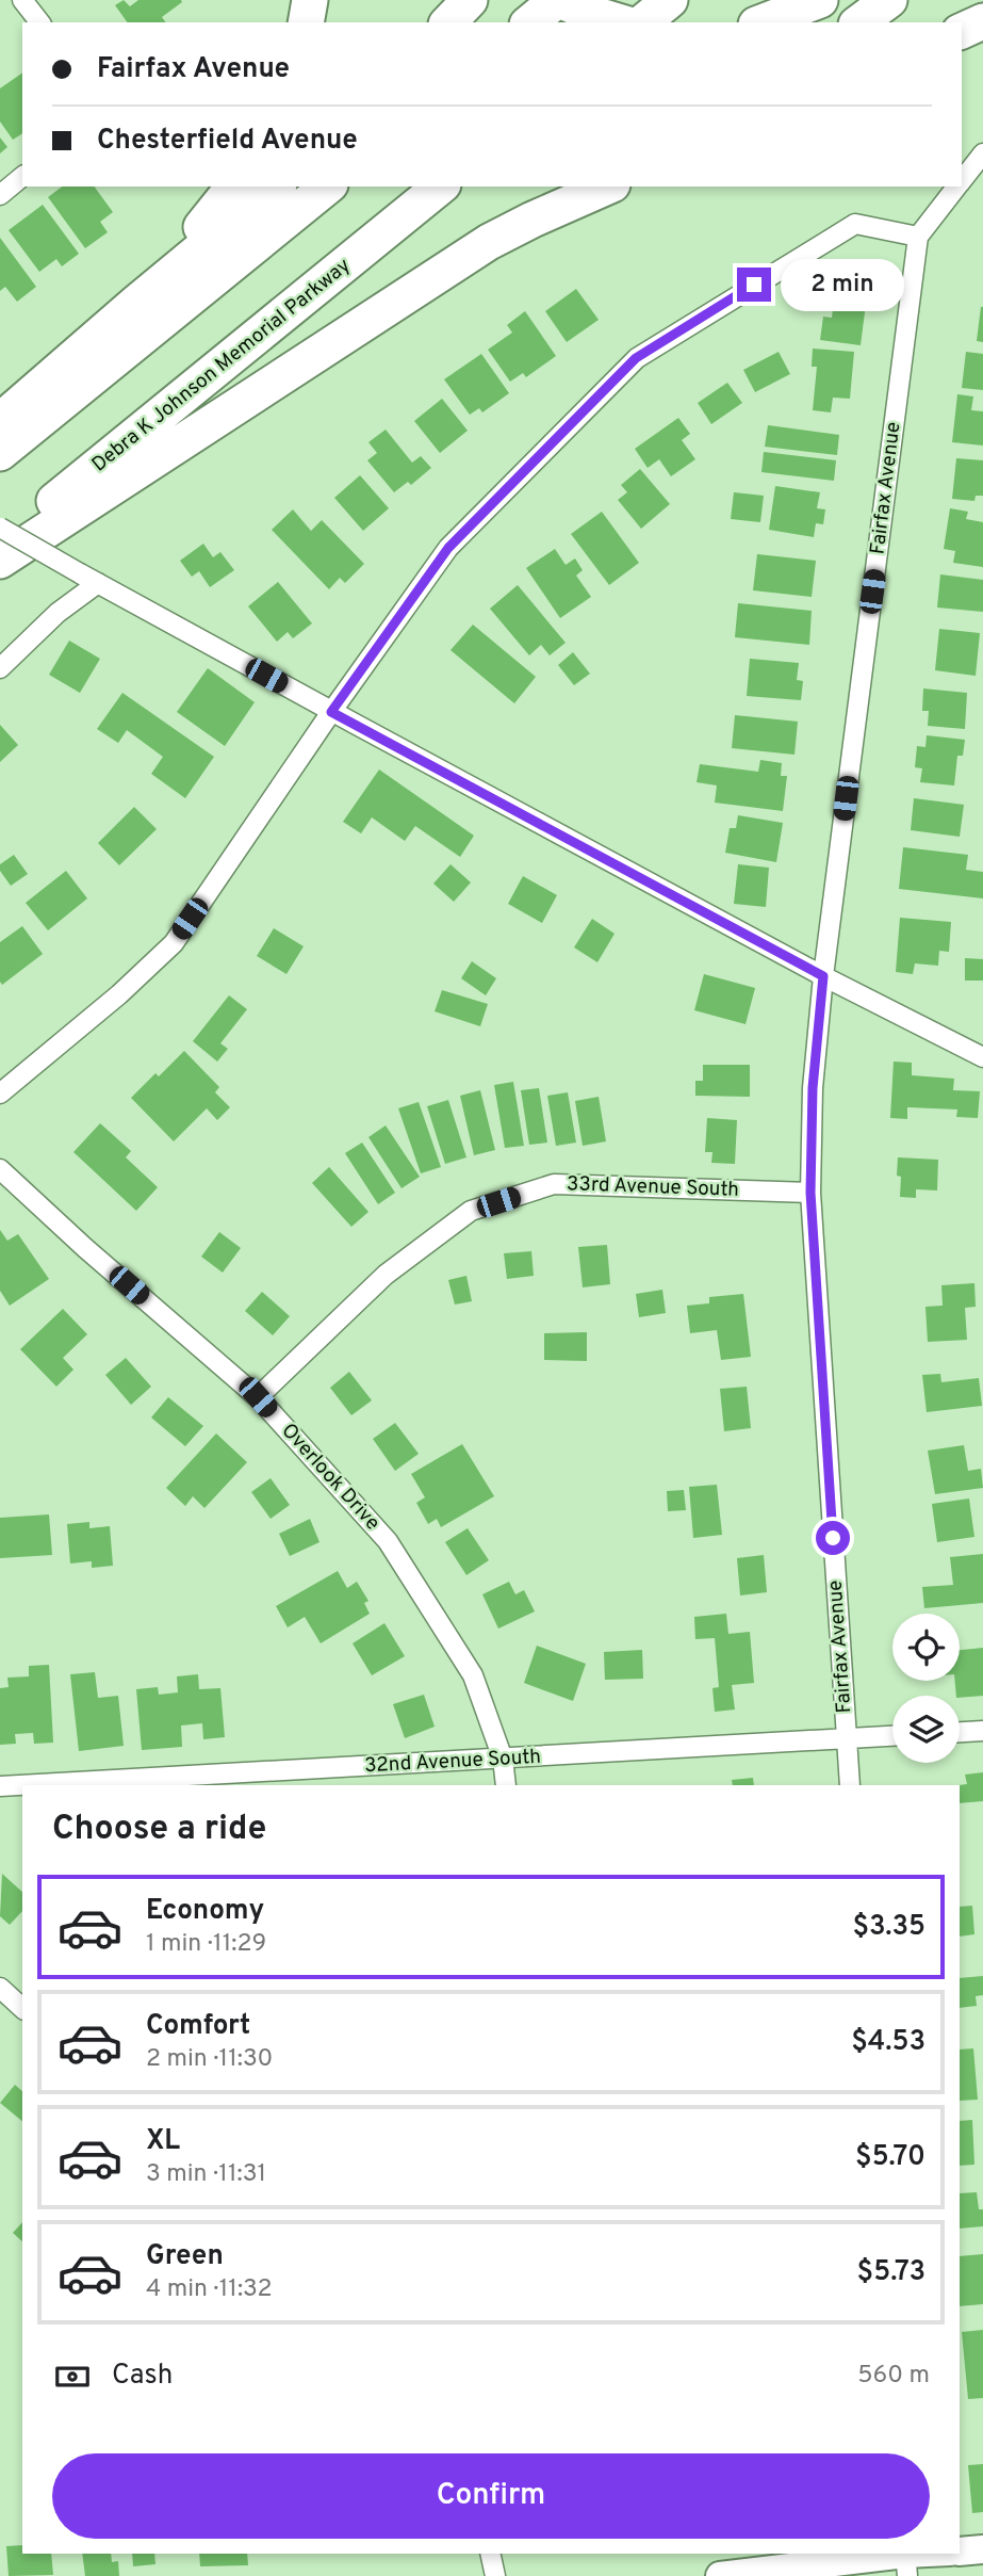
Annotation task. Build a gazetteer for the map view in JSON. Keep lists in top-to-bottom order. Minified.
{"streets":{"highway":["Debra K Johnson Memorial Parkway"],"street":["Fairfax Avenue","33rd Avenue South","Overlook Drive","32nd Avenue South"]},"crossings":[["Fairfax Avenue","33rd Avenue South"],["Fairfax Avenue","32nd Avenue South"],["33rd Avenue South","Overlook Drive"],["Overlook Drive","32nd Avenue South"]],"page":{"banner":["Fairfax Avenue","Chesterfield Avenue"],"bubble":"2 min","heading":"Choose a ride","list":[{"name":"Economy","note":"1 min · 11:29","value":"$3.35"},{"name":"Comfort","note":"2 min · 11:30","value":"$4.53"},{"name":"XL","note":"3 min · 11:31","value":"$5.70"},{"name":"Green","note":"4 min · 11:32","value":"$5.73"}],"pay":["Cash","560 m"],"buttons":"Confirm"}}
